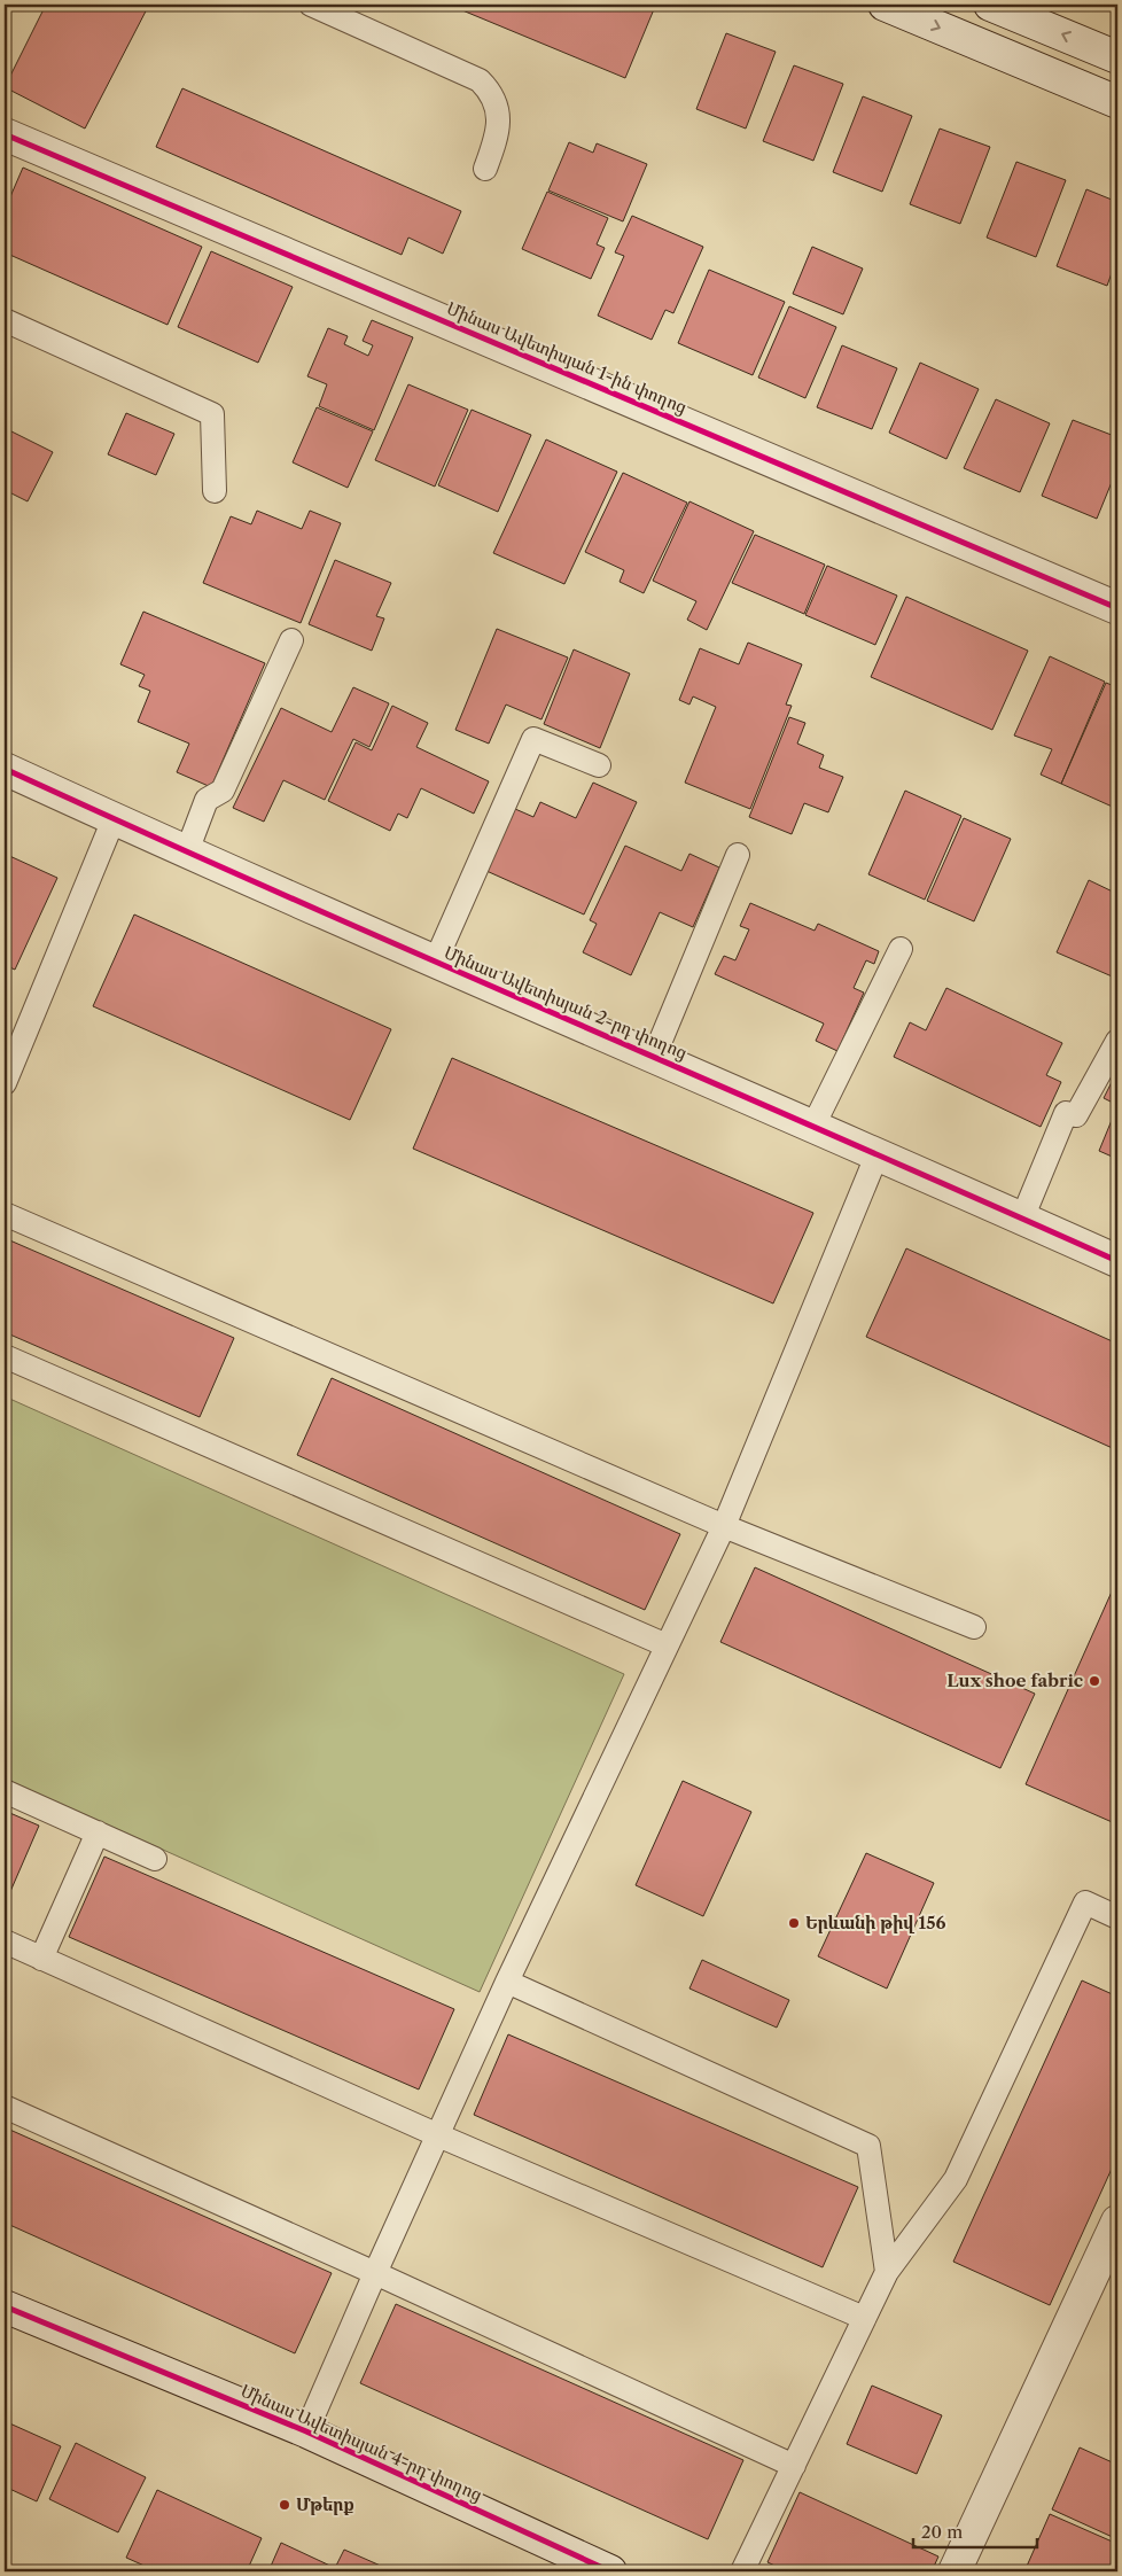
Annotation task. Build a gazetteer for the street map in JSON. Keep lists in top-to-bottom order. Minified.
{"streets":{"street":["Մինաս Ավետիսյան 1-ին փողոց","Մինաս Ավետիսյան 2-րդ փողոց","Մինաս Ավետիսյան 4-րդ փողոց"]},"places":["Lux shoe fabric","Երևանի թիվ 156","Մթերք"],"scale_bar":"20 m"}
